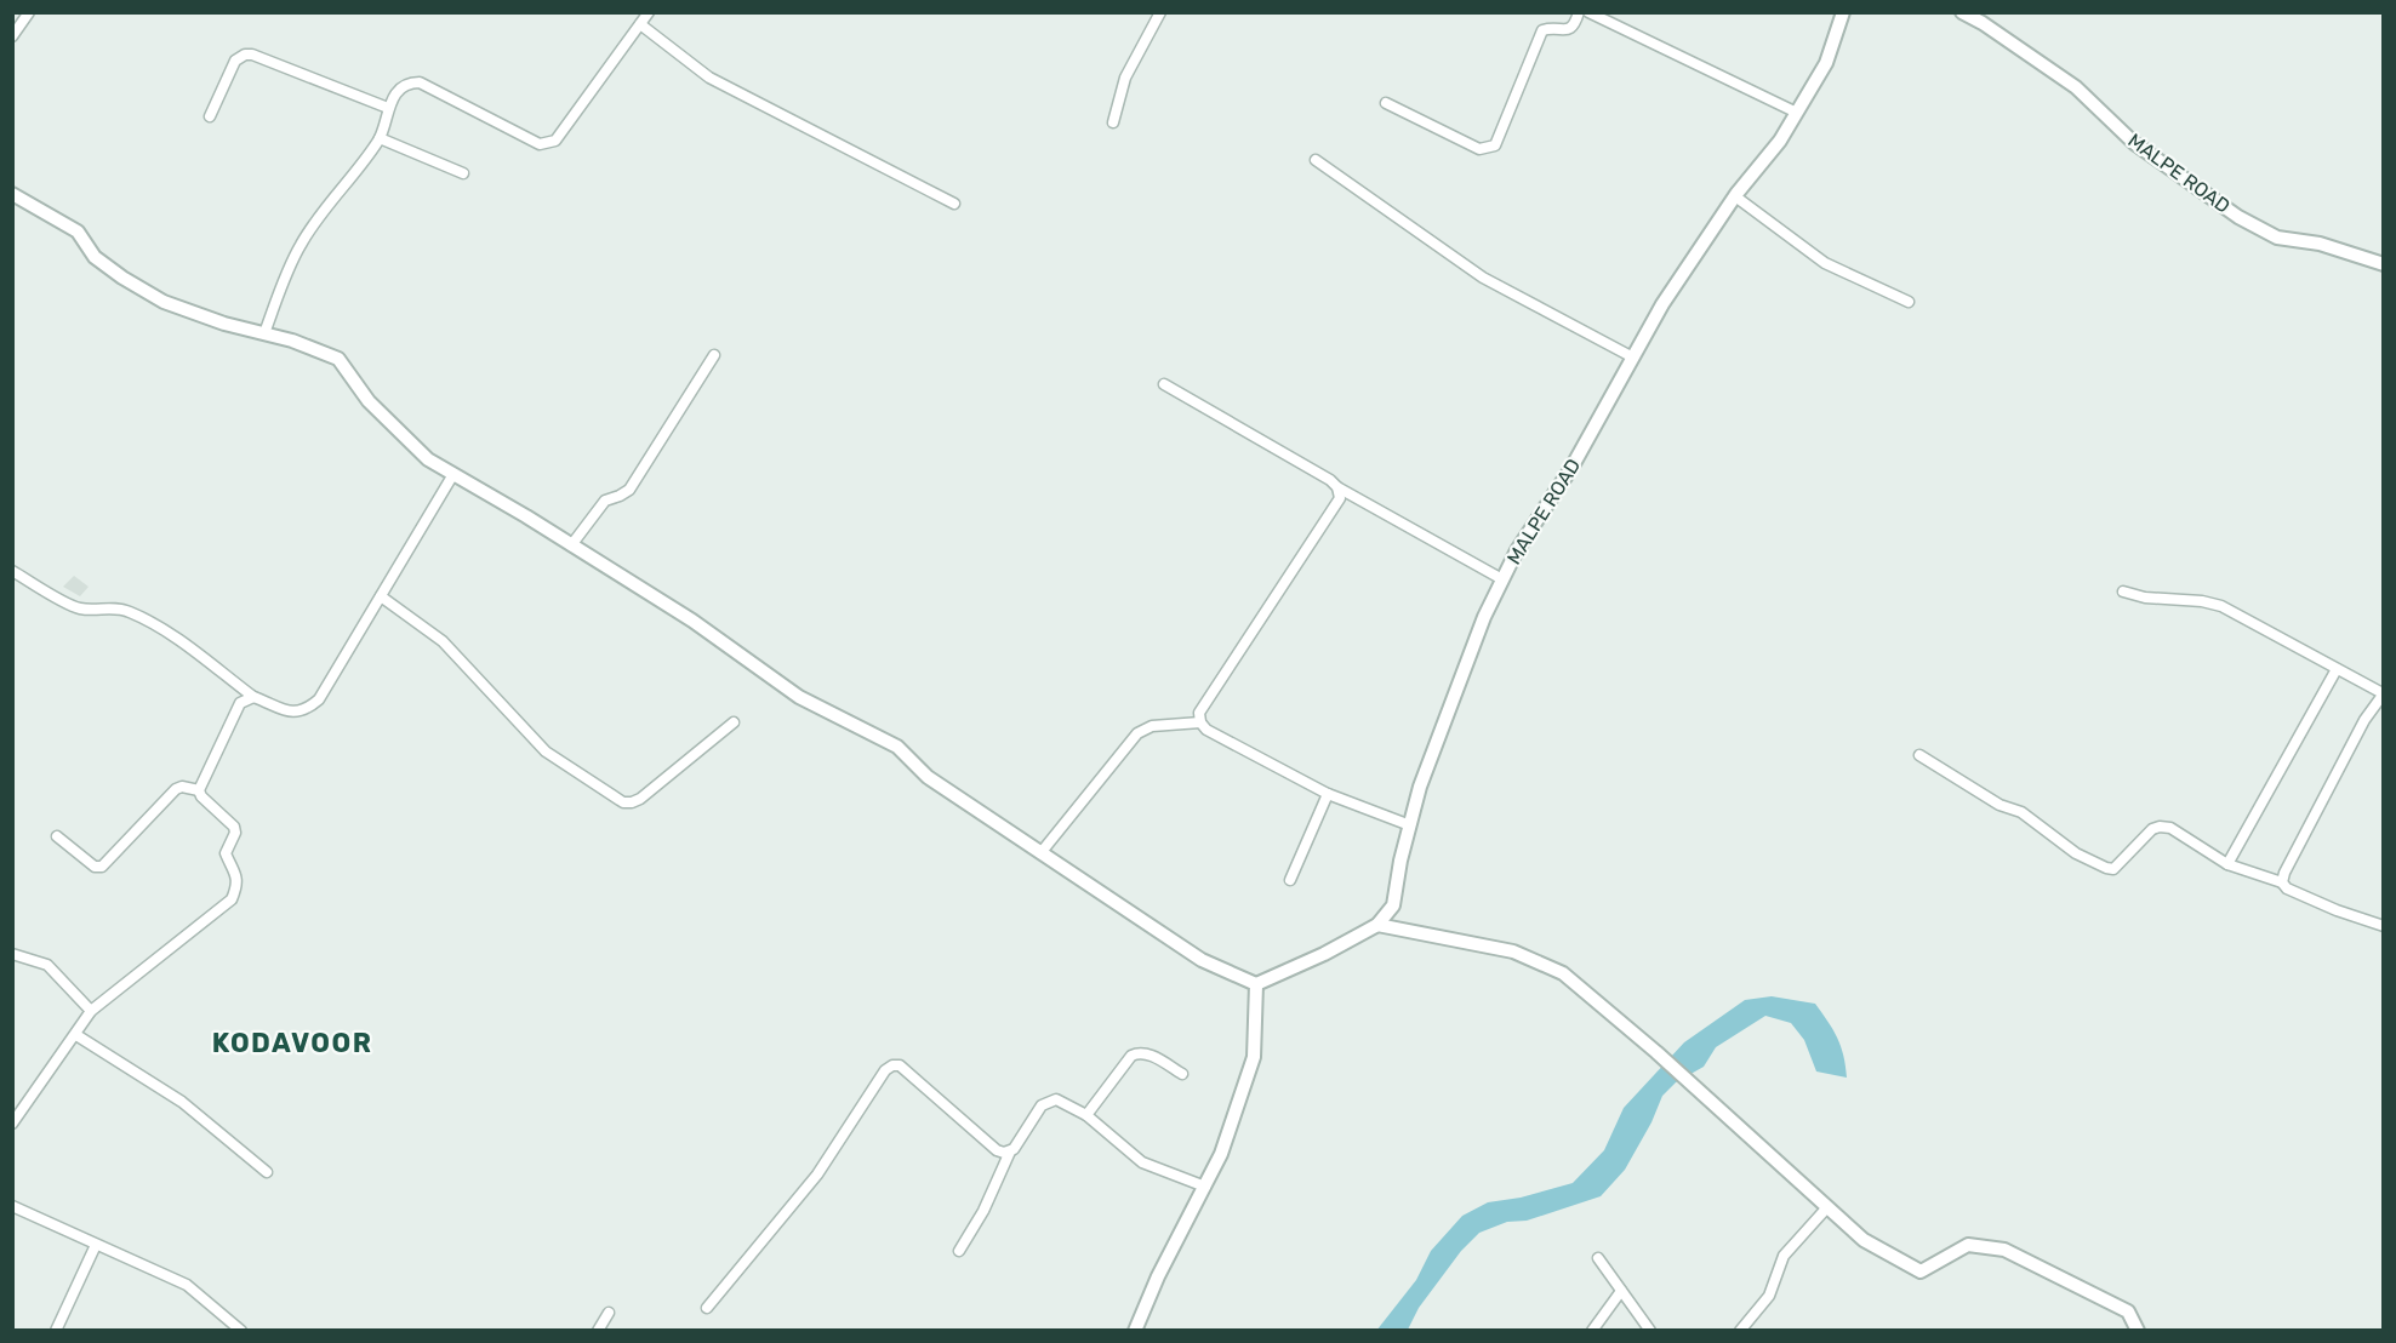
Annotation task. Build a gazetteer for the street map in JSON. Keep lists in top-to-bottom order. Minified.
{"streets":{"street":["MALPE ROAD"]},"districts":["KODAVOOR"]}
